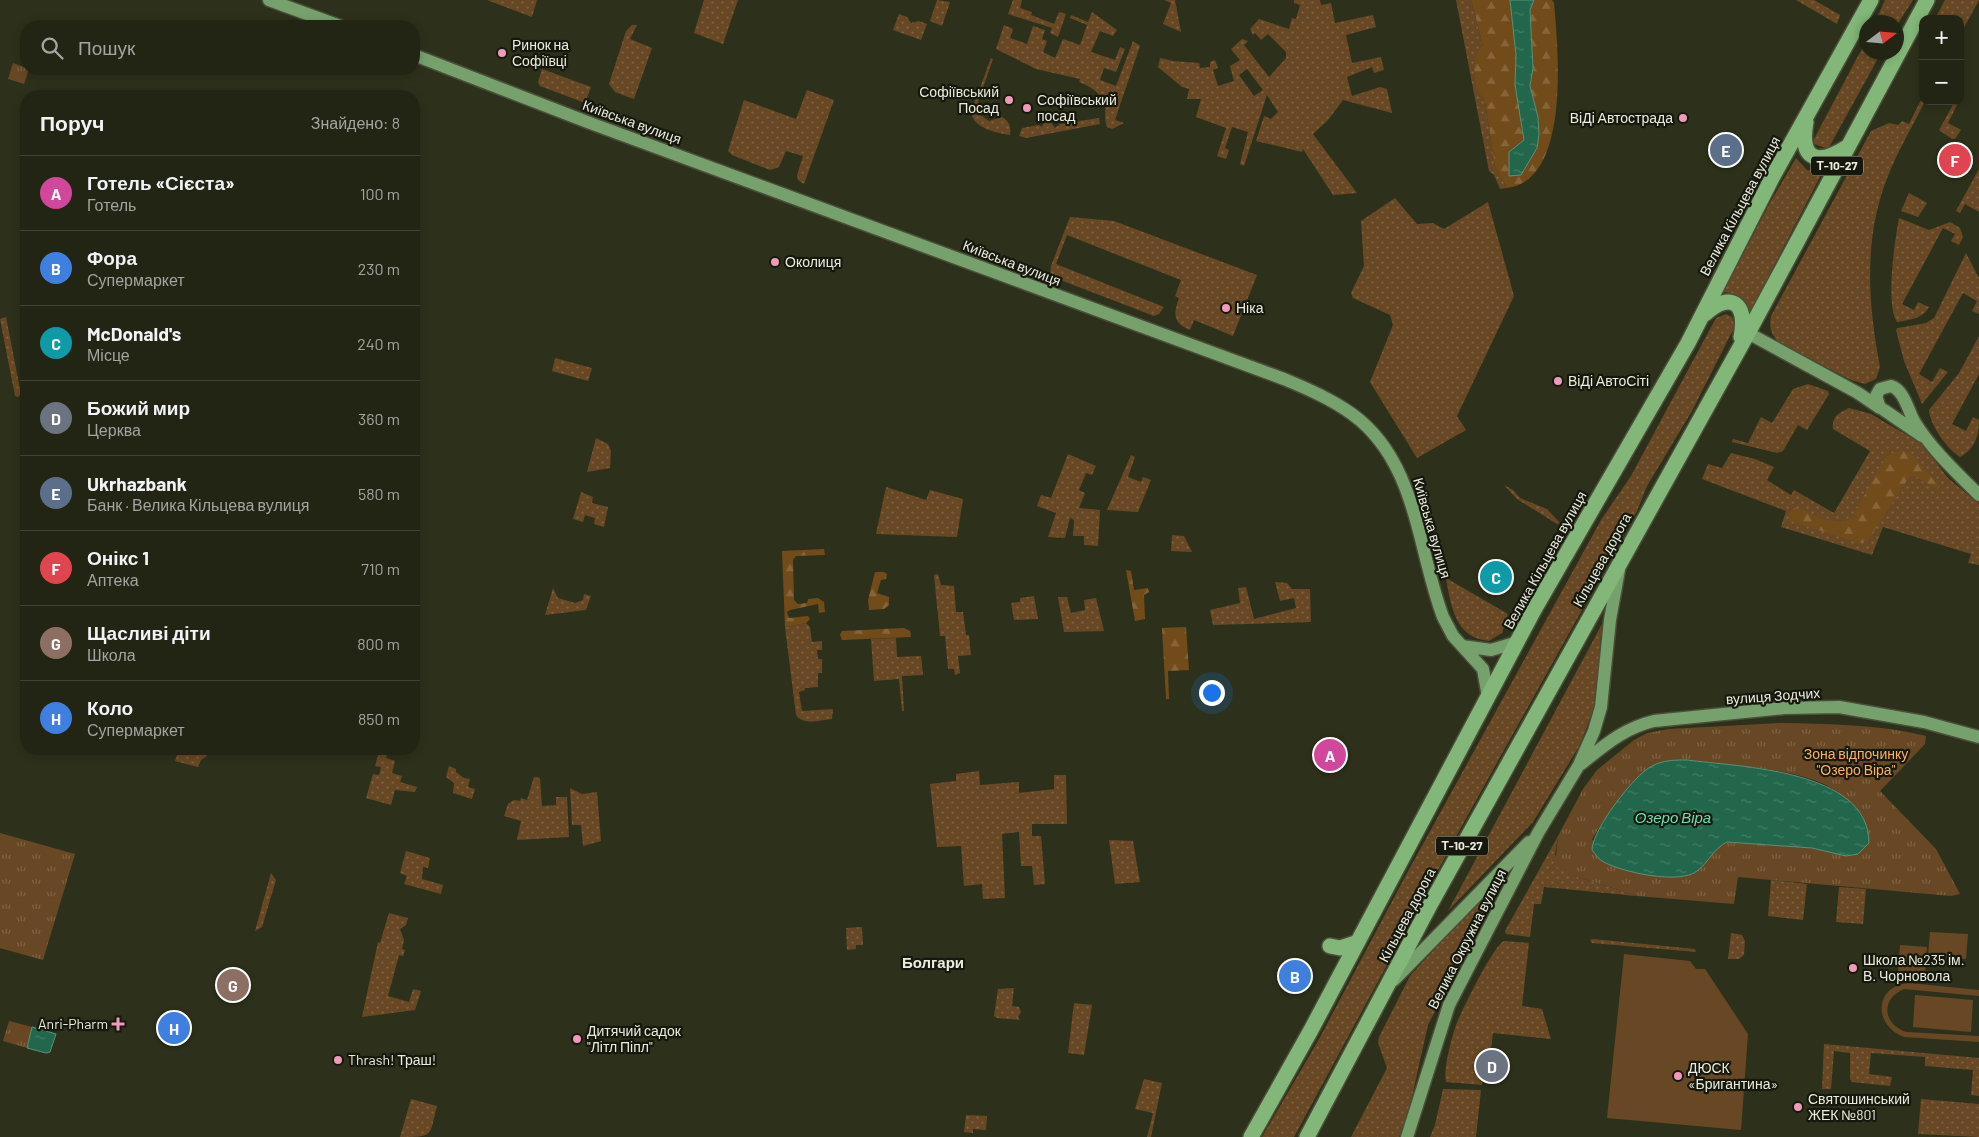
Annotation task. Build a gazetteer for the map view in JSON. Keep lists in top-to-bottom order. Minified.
{"streets":{"highway":["Т-10-27","Велика Кільцева вулиця","Кільцева дорога"],"main road":["Київська вулиця","вулиця Зодчих","Велика Окружна вулиця"]},"crossings":[["Київська вулиця","Велика Кільцева вулиця"],["вулиця Зодчих","Велика Окружна вулиця"]],"districts":["Болгари"],"water":["Озеро Віра"],"parks":["Зона відпочинку \"Озеро Віра\""],"places":{"other":["Ринок на Софіївці","Софіївський Посад","Софіївський посад","ВіДі Автострада","Околиця","Ніка","ВіДі АвтоСіті","Школа №235 ім. В. Чорновола","Дитячий садок \"Літл Піпл\"","Thrash! Траш!","ДЮСК «Бригантина»","Святошинський ЖЕК №801"],"health":["Anri-Pharm"]},"north":"right","page":{"map_buttons":["+","−"],"search":"Пошук","heading":["Поруч","Знайдено: 8"],"pins":["E","F","C","A","B","G","H","D"],"list":[{"mark":"A","name":"Готель «Сієста»","note":"Готель","value":"100 m"},{"mark":"B","name":"Фора","note":"Супермаркет","value":"230 m"},{"mark":"C","name":"McDonald's","note":"Місце","value":"240 m"},{"mark":"D","name":"Божий мир","note":"Церква","value":"360 m"},{"mark":"E","name":"Ukrhazbank","note":"Банк · Велика Кільцева вулиця","value":"580 m"},{"mark":"F","name":"Онікс 1","note":"Аптека","value":"710 m"},{"mark":"G","name":"Щасливі діти","note":"Школа","value":"800 m"},{"mark":"H","name":"Коло","note":"Супермаркет","value":"850 m"}]}}
